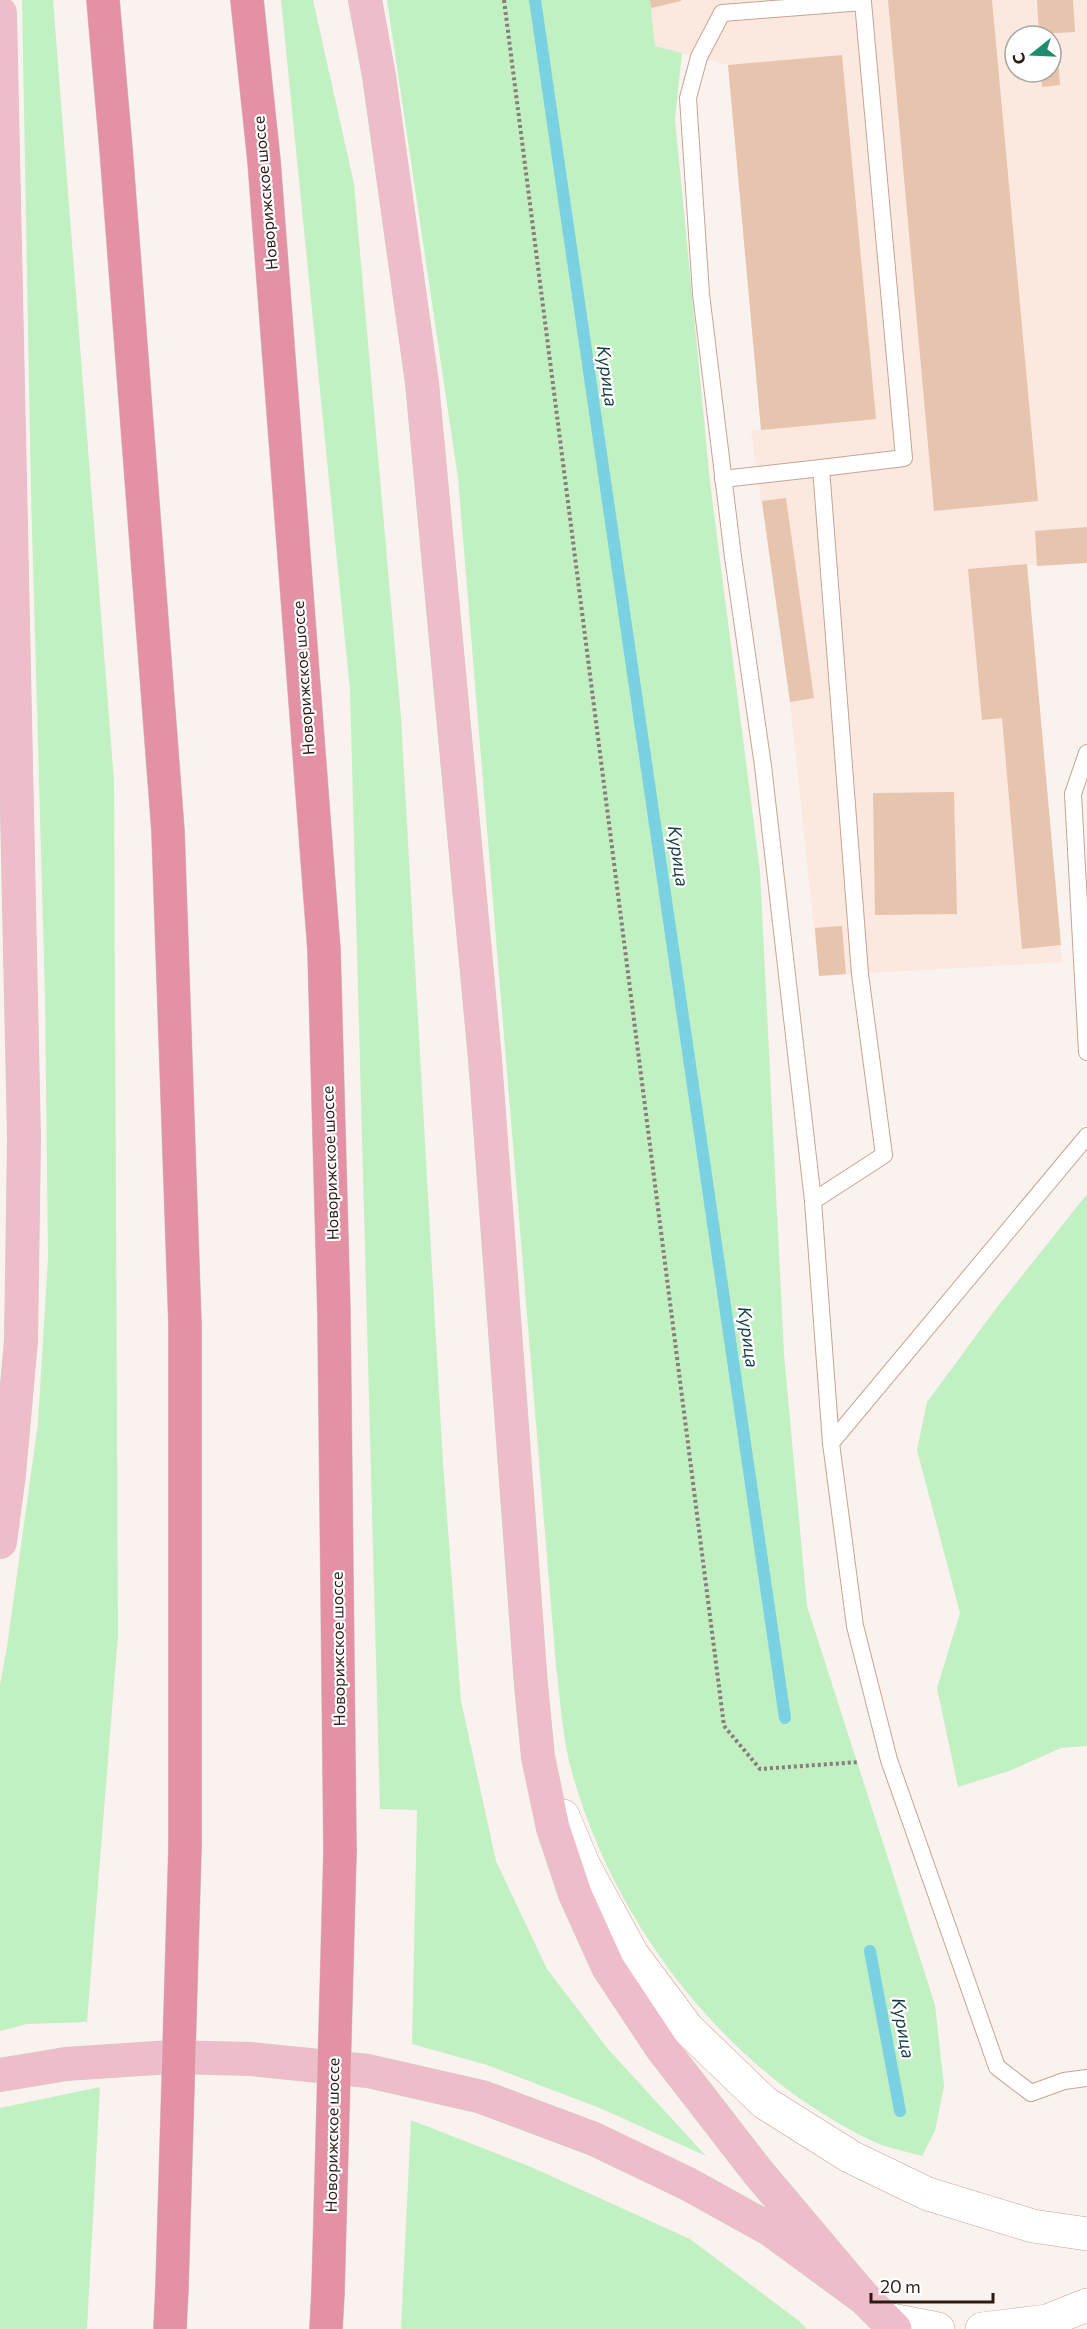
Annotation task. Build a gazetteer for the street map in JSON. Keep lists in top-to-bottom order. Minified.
{"streets":{"highway":["Новорижское шоссе"]},"water":["Курица"],"scale_bar":"20 m","north":"left"}
